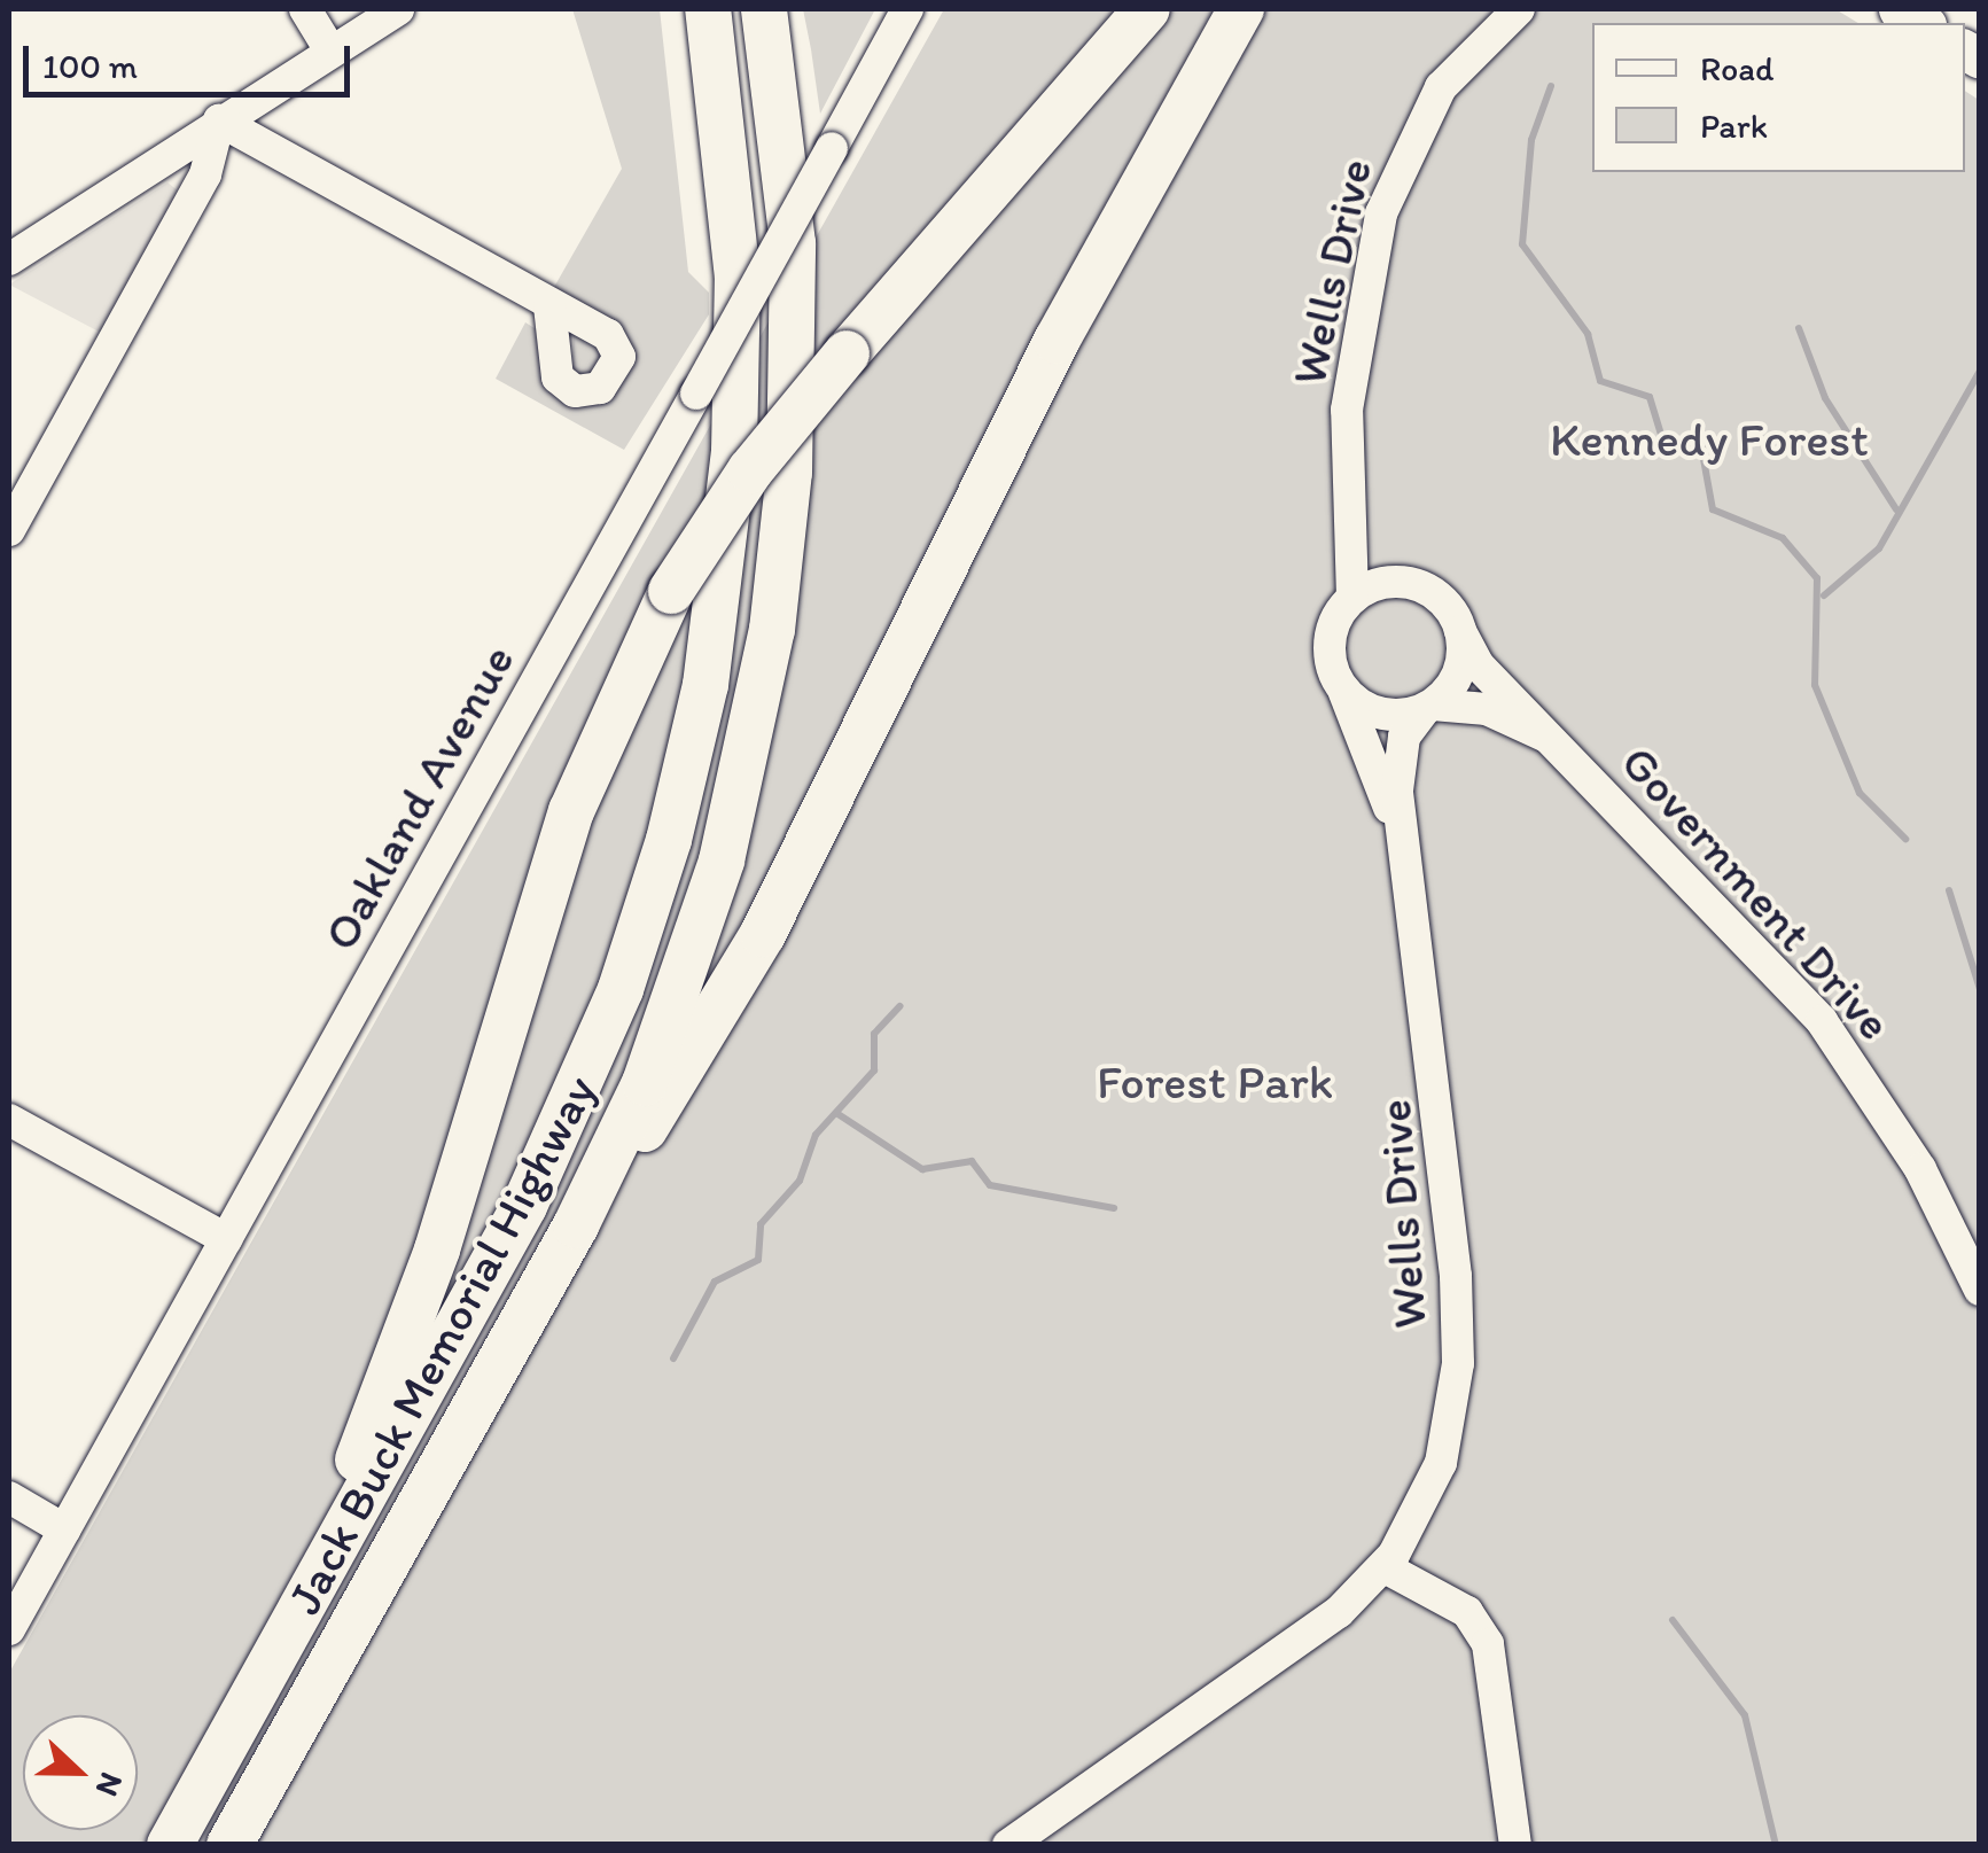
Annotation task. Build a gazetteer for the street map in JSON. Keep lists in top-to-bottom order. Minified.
{"streets":{"highway":["Jack Buck Memorial Highway"],"street":["Wells Drive","Oakland Avenue","Government Drive"]},"crossings":[["Wells Drive","Government Drive"]],"parks":["Kennedy Forest","Forest Park"],"legend":["Road","Park"],"scale_bar":"100 m","north":"right"}
